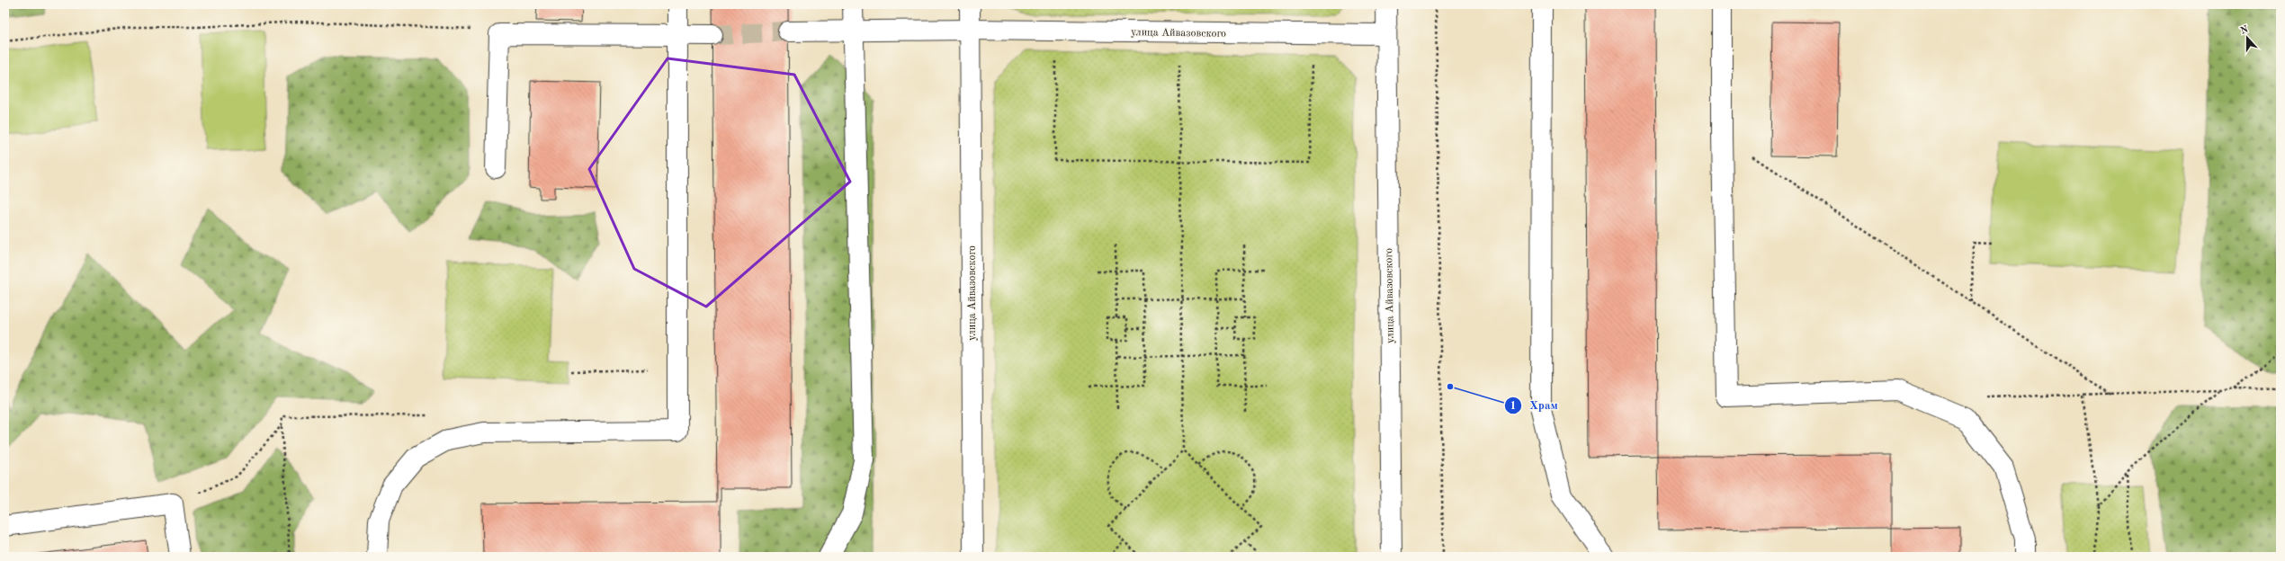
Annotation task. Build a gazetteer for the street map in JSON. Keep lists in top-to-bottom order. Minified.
{"streets":{"main road":["улица Айвазовского"]},"places":["Храм"],"north":"top"}
